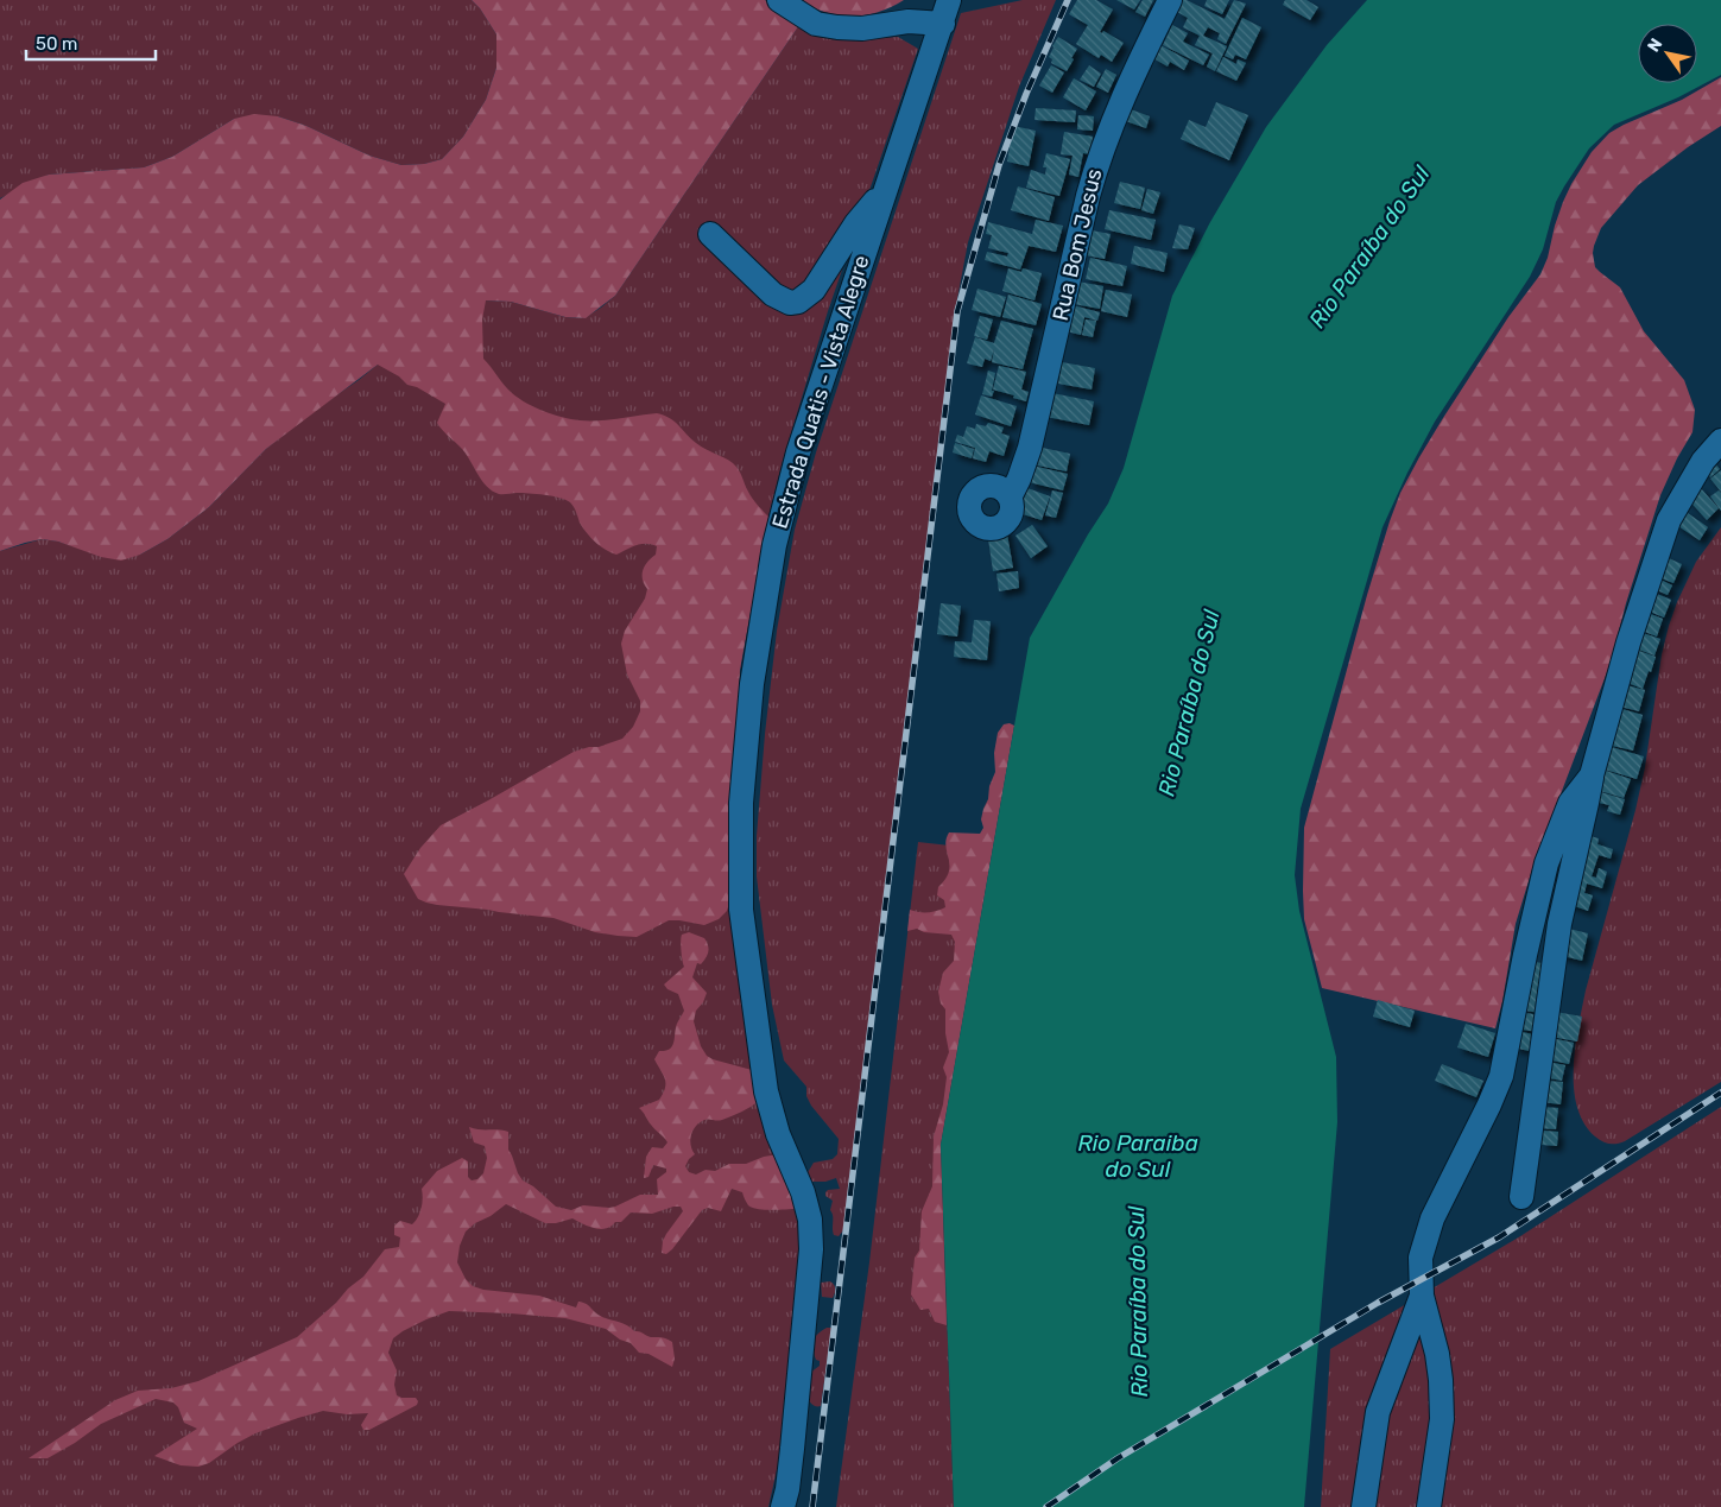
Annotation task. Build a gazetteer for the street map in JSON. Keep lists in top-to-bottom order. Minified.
{"streets":{"street":["Rua Bom Jesus","Estrada Quatis - Vista Alegre"]},"water":["Rio Paraíba do Sul","Rio Paraiba do Sul"],"scale_bar":"50 m","north":"top left"}
